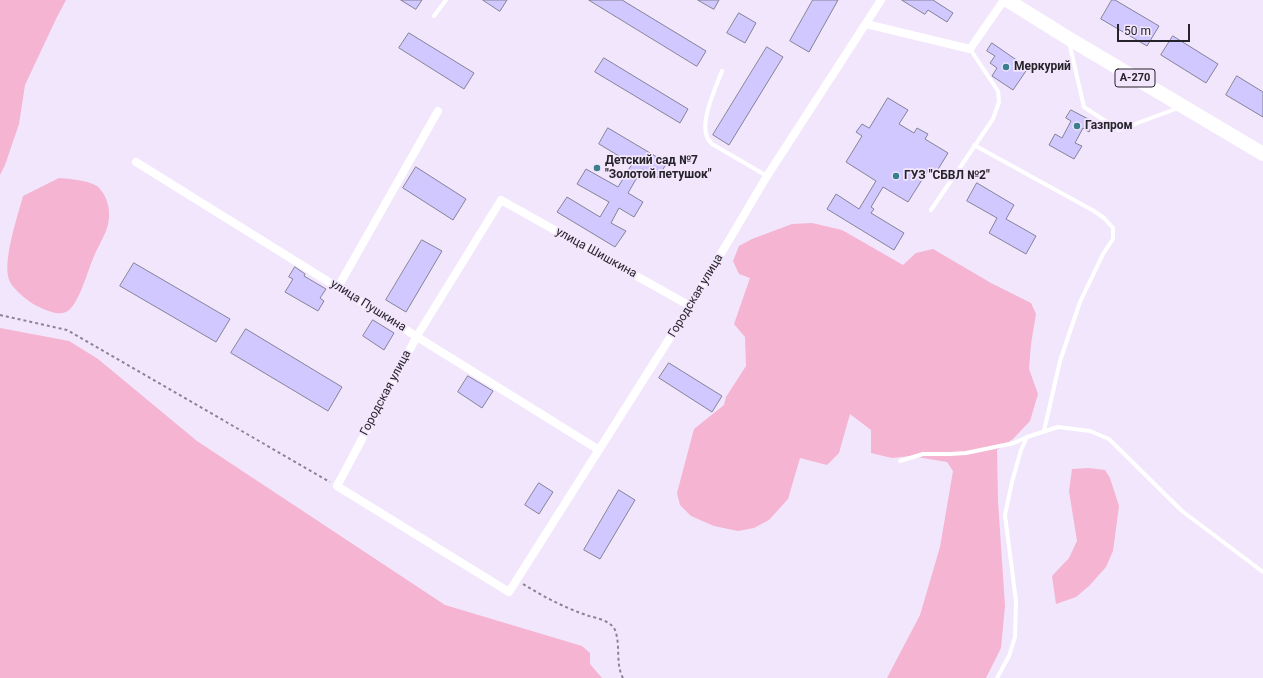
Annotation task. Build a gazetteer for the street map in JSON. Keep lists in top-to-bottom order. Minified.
{"streets":{"highway":["А-270"],"street":["улица Шишкина","Городская улица","улица Пушкина"]},"crossings":[["улица Шишкина","Городская улица"],["Городская улица","улица Пушкина"]],"places":["Меркурий","Газпром","Детский сад №7 \"Золотой петушок\"","ГУЗ \"СБВЛ №2\""],"scale_bar":"50 m"}
